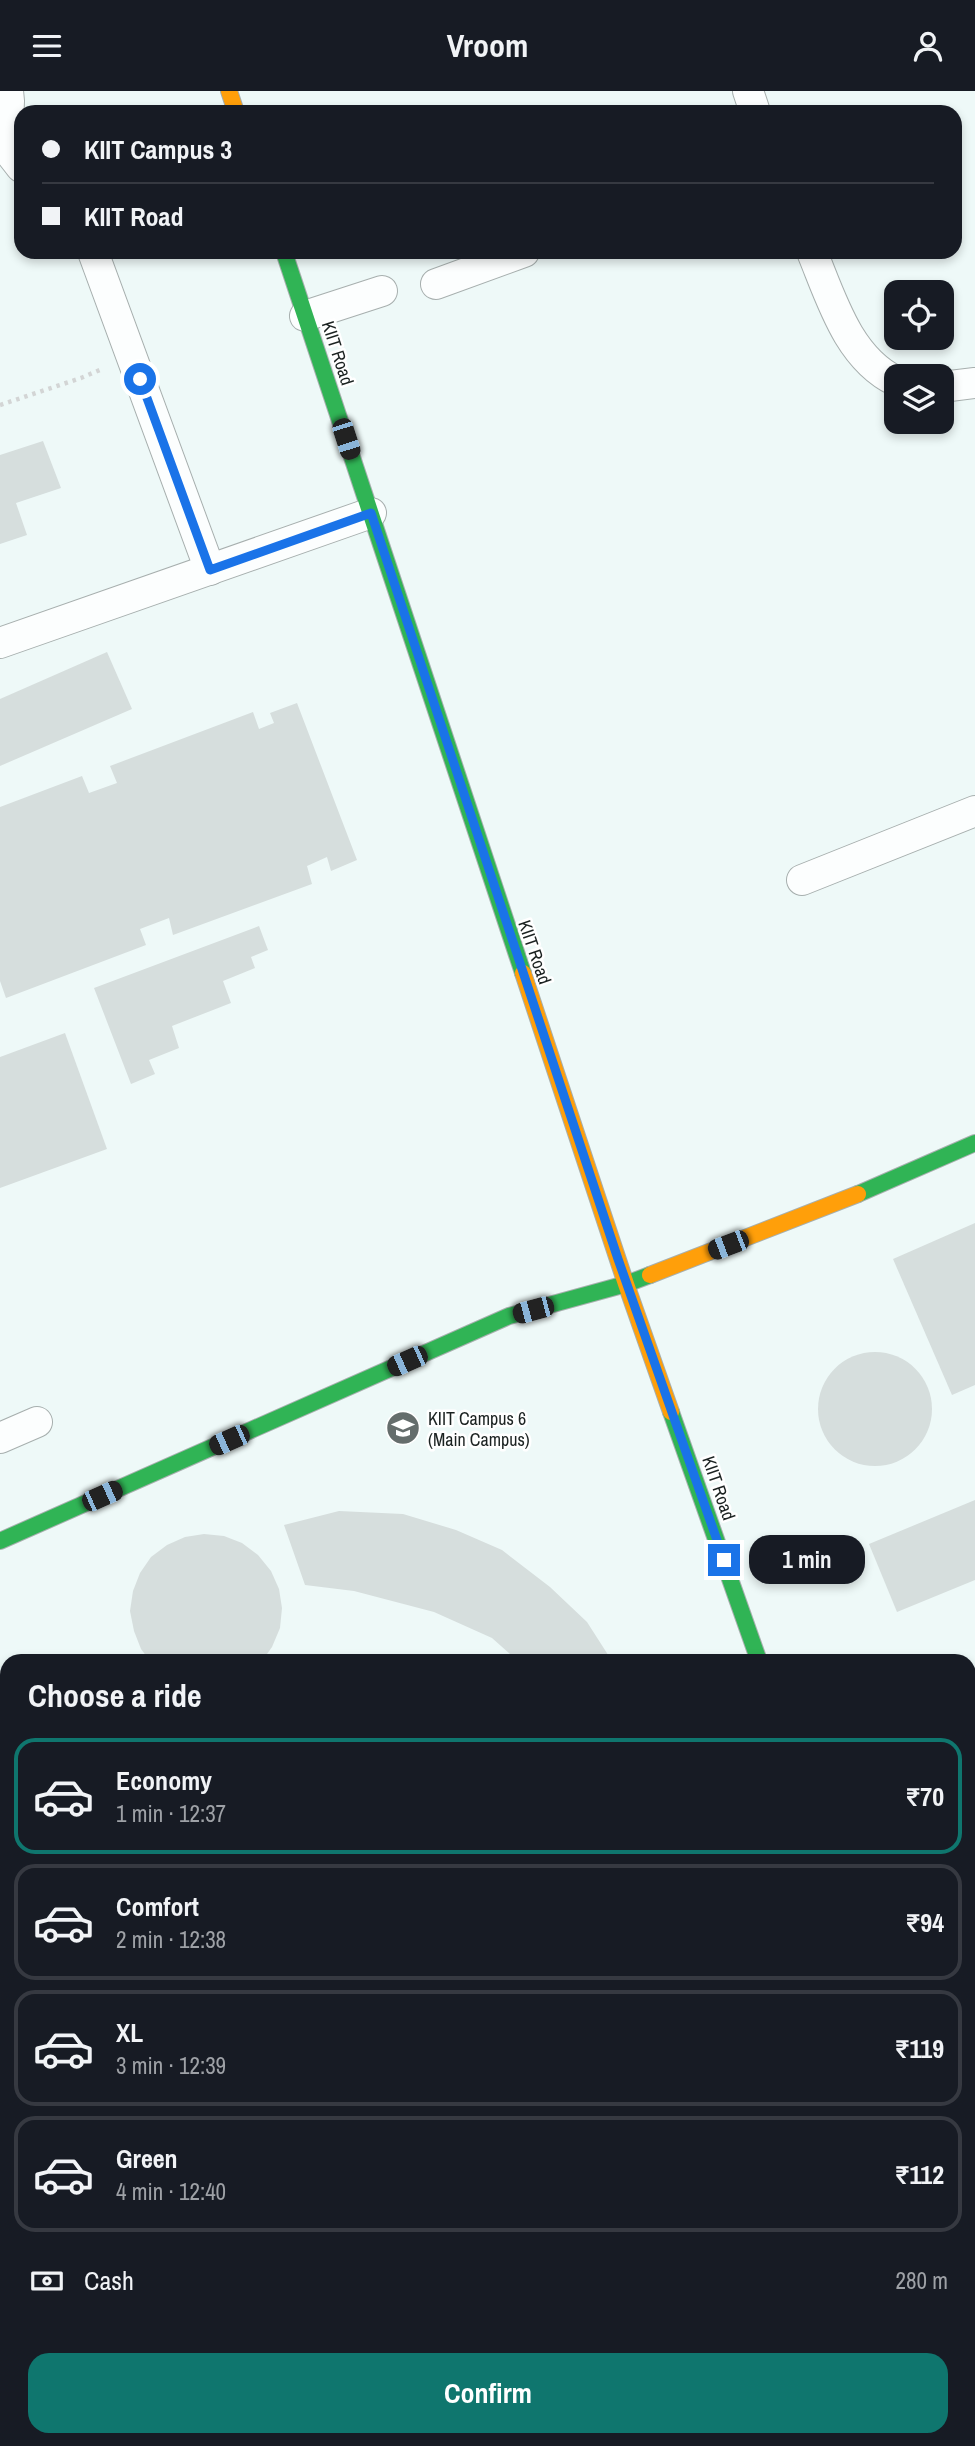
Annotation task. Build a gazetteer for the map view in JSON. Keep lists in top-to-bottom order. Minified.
{"streets":{"main road":["KIIT Road"]},"places":{"school or university":["KIIT Campus 6 (Main Campus)"]},"page":{"header":"Vroom","banner":["KIIT Campus 3","KIIT Road"],"bubble":"1 min","heading":"Choose a ride","list":[{"name":"Economy","note":"1 min · 12:37","value":"₹70"},{"name":"Comfort","note":"2 min · 12:38","value":"₹94"},{"name":"XL","note":"3 min · 12:39","value":"₹119"},{"name":"Green","note":"4 min · 12:40","value":"₹112"}],"pay":["Cash","280 m"],"buttons":"Confirm"}}
